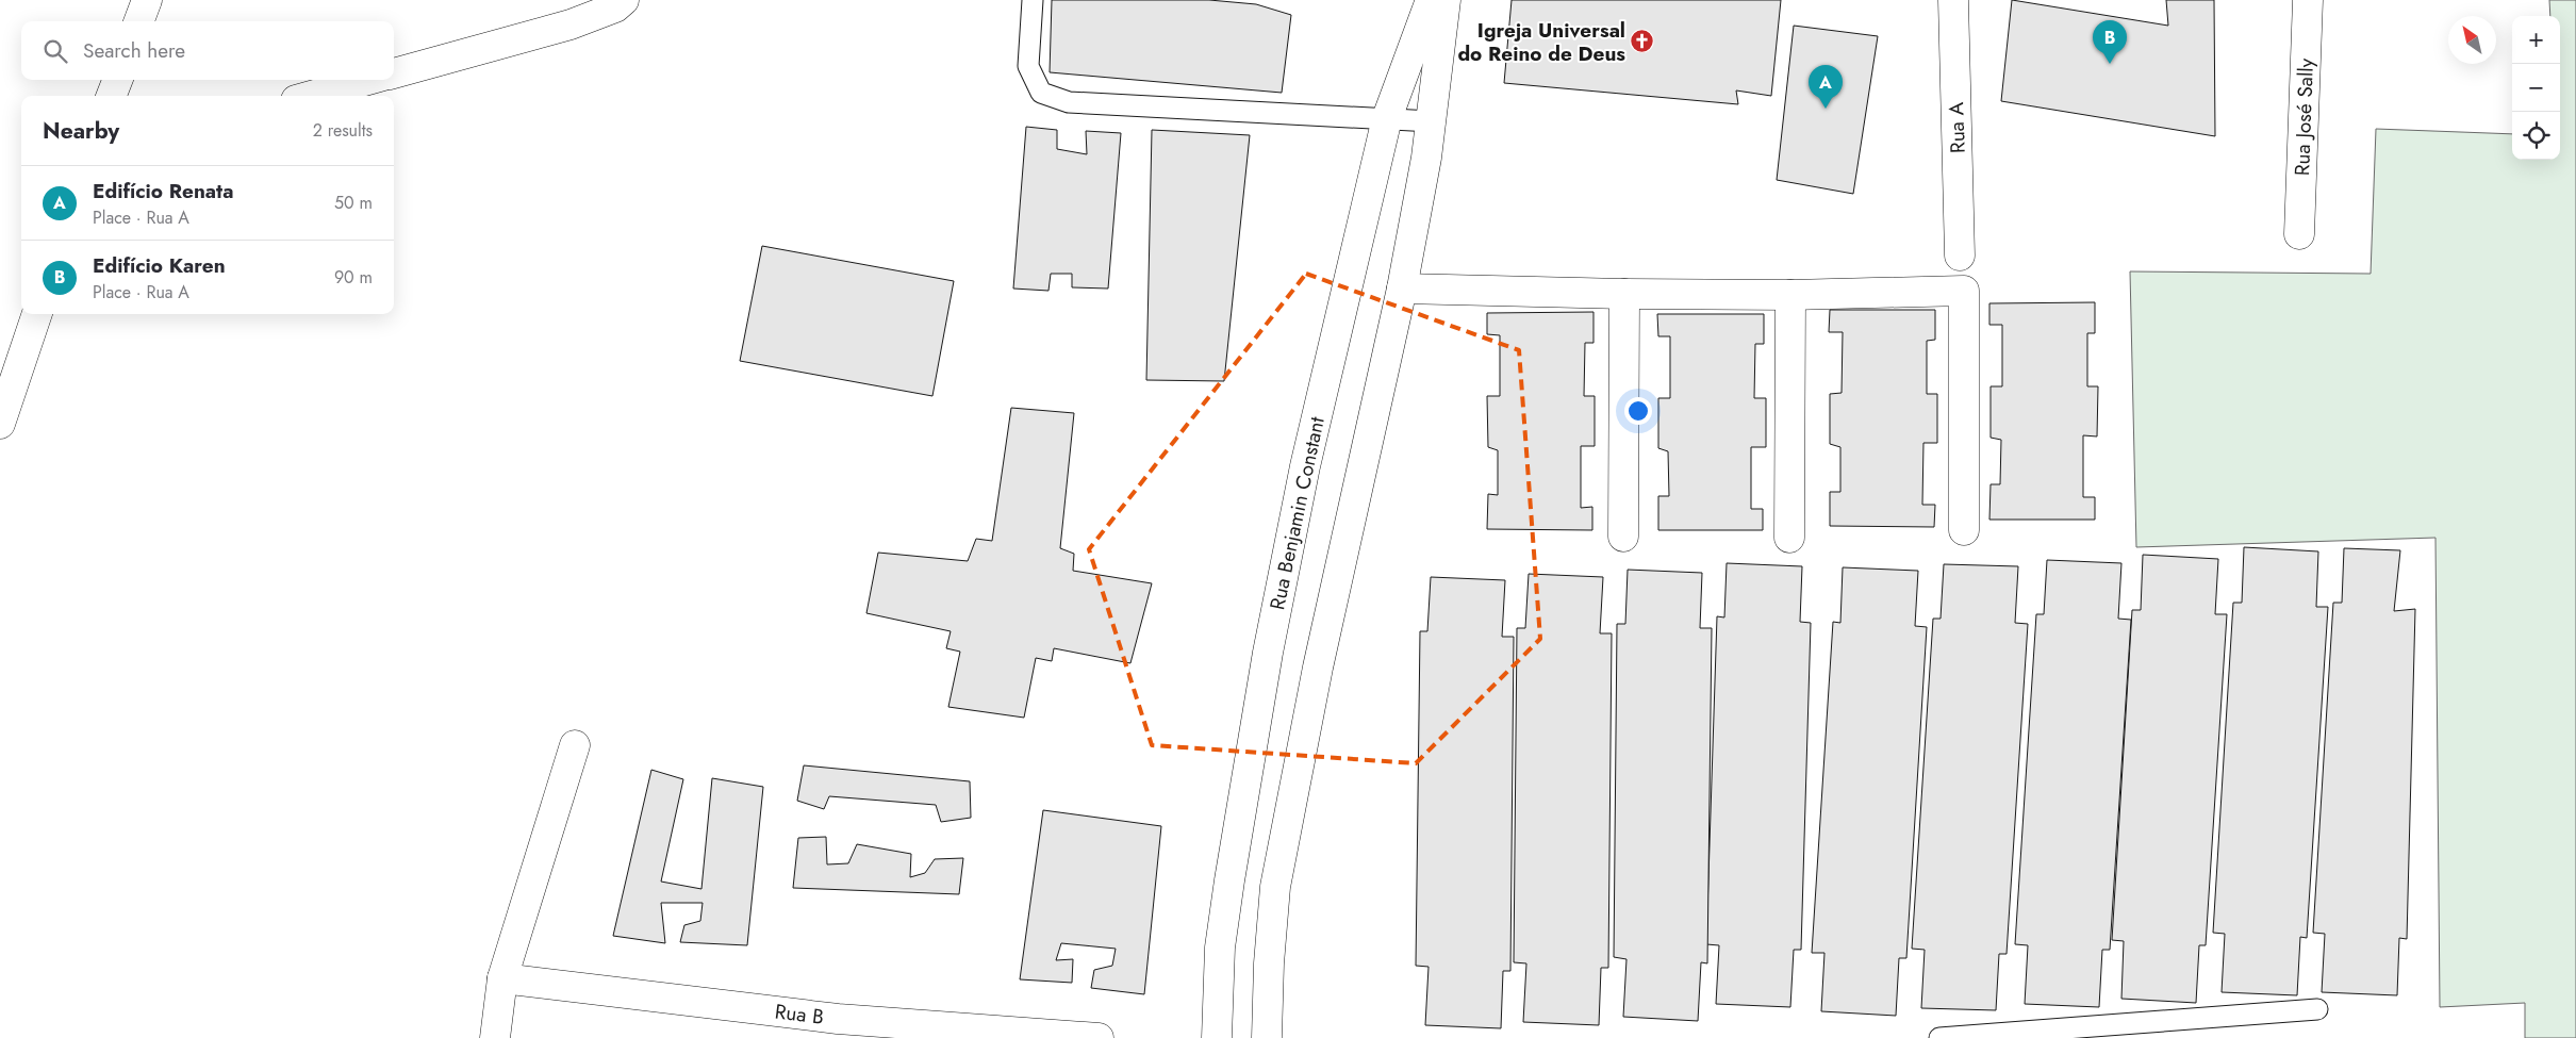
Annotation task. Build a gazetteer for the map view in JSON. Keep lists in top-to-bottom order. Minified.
{"streets":{"street":["Rua José Sally","Rua A","Rua Benjamin Constant","Rua B"]},"places":{"church":["Igreja Universal do Reino de Deus"]},"north":"top left","page":{"map_buttons":["+","−"],"pins":["B","A"],"search":"Search here","heading":["Nearby","2 results"],"list":[{"mark":"A","name":"Edifício Renata","note":"Place · Rua A","value":"50 m"},{"mark":"B","name":"Edifício Karen","note":"Place · Rua A","value":"90 m"}]}}
